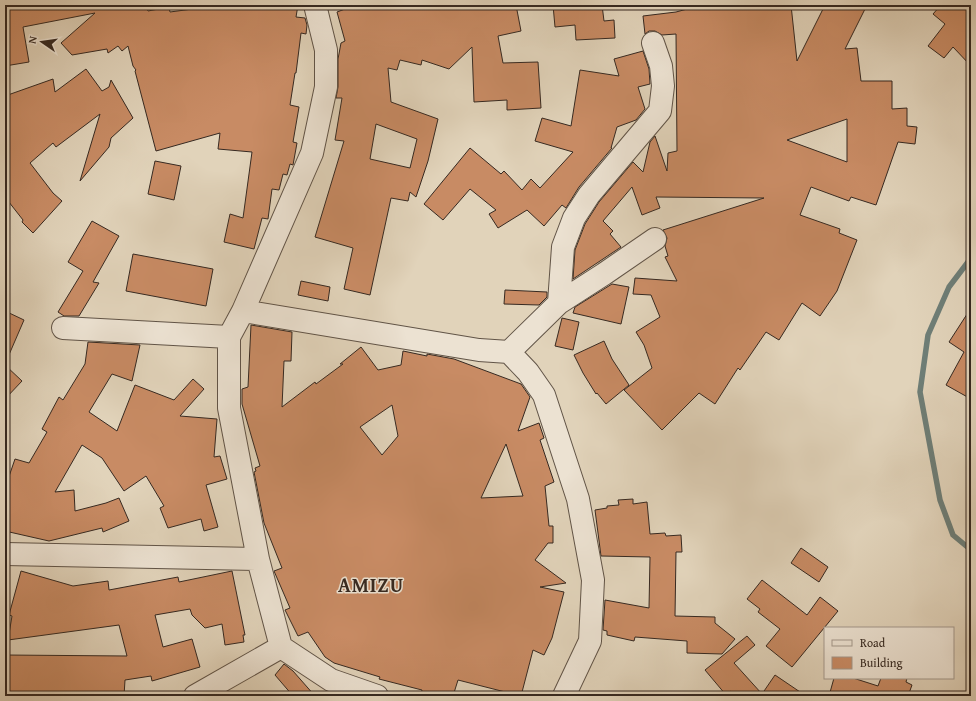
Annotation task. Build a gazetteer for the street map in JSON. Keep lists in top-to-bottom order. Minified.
{"districts":["AMIZU"],"legend":["Road","Building"],"north":"left"}
